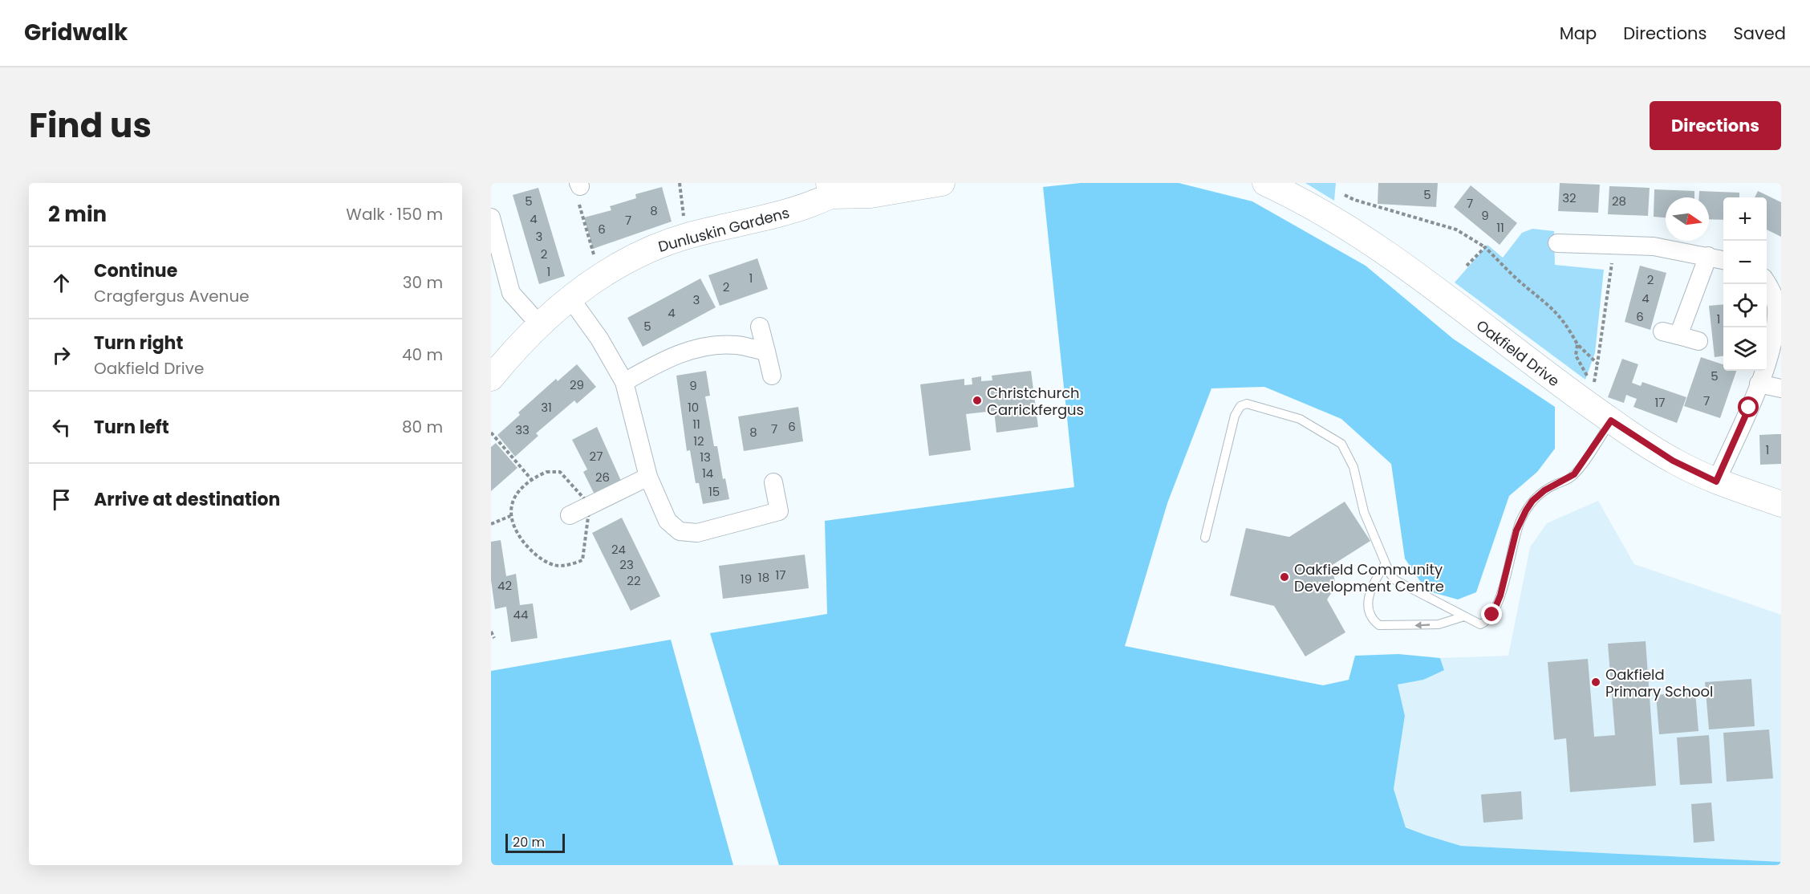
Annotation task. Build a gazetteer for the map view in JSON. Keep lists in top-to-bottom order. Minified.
{"streets":{"street":["Dunluskin Gardens","Oakfield Drive"]},"places":["Christchurch Carrickfergus","Oakfield Community Development Centre","Oakfield Primary School"],"house_numbers":["5","32","5","28","7","8","9","4","7","11","6","3","2","1","1","2","2","4","3","4","6","1","5","5","29","9","7","17","31","10","11","6","7","33","8","12","1","27","13","14","26","15","24","23","17","18","19","22","42","44"],"scale_bar":"20 m","north":"right","page":{"header":"Gridwalk","nav":["Map","Directions","Saved"],"title":"Find us","buttons":"Directions","heading":["2 min","Walk · 150 m"],"map_buttons":["+","−"],"list":[["Continue","Cragfergus Avenue","30 m"],["Turn right","Oakfield Drive","40 m"],["Turn left","80 m"],"Arrive at destination"],"scale":"20 m"}}
